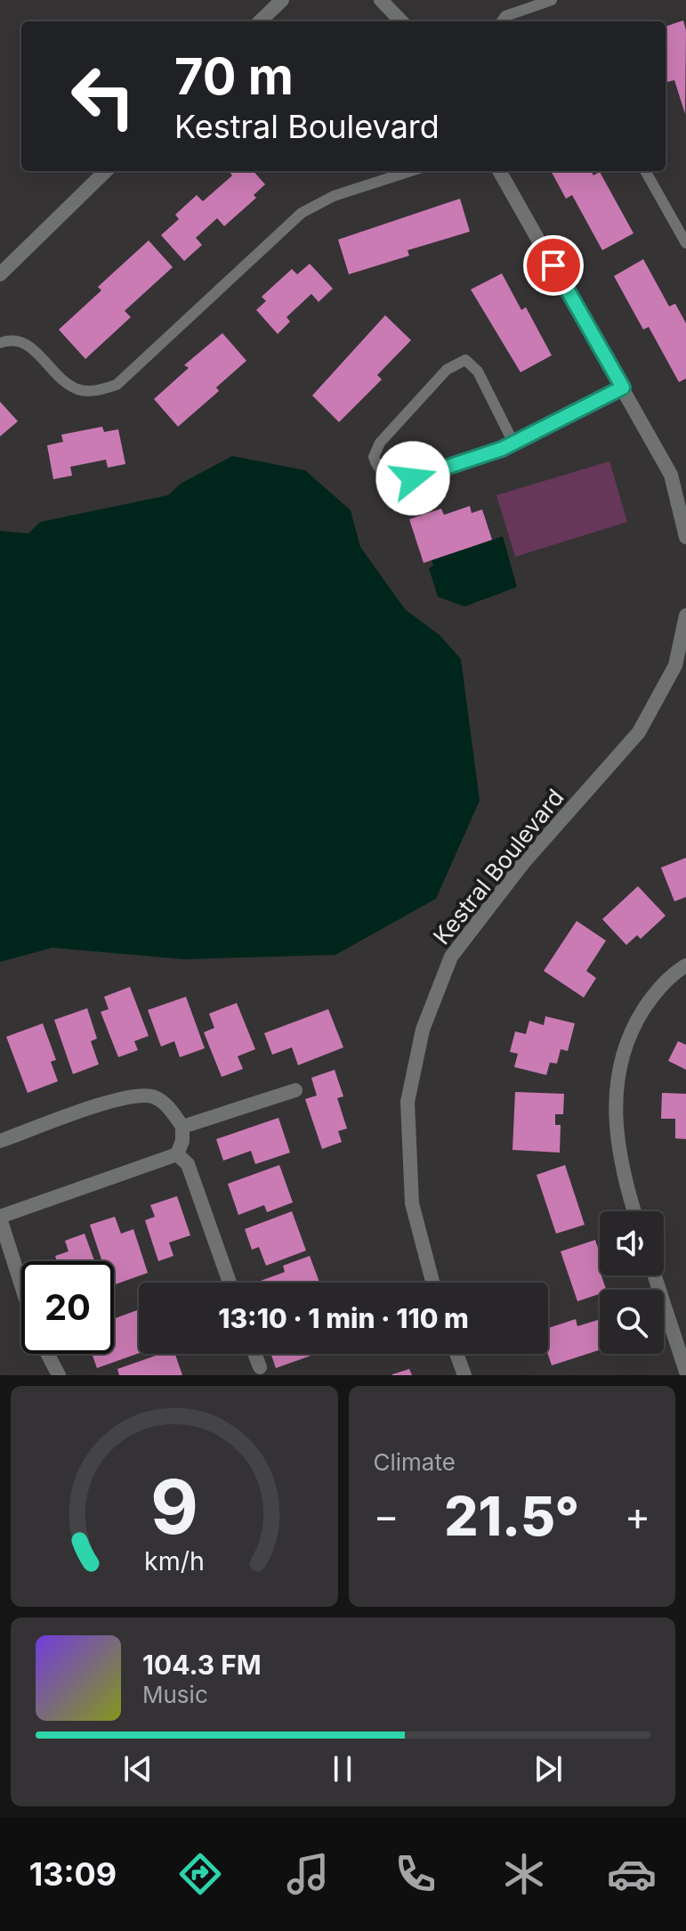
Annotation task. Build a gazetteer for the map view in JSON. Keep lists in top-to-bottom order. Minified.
{"streets":{"street":["Kestral Boulevard"]},"page":{"turn":["70 m","Kestral Boulevard"],"limit":"20","trip":"13:10 · 1 min · 110 m","tile":"Climate","heat":["−","21.5°","+"],"song":["104.3 FM","Music"],"tabs":"13:09","gauge":["9","km/h"]}}
